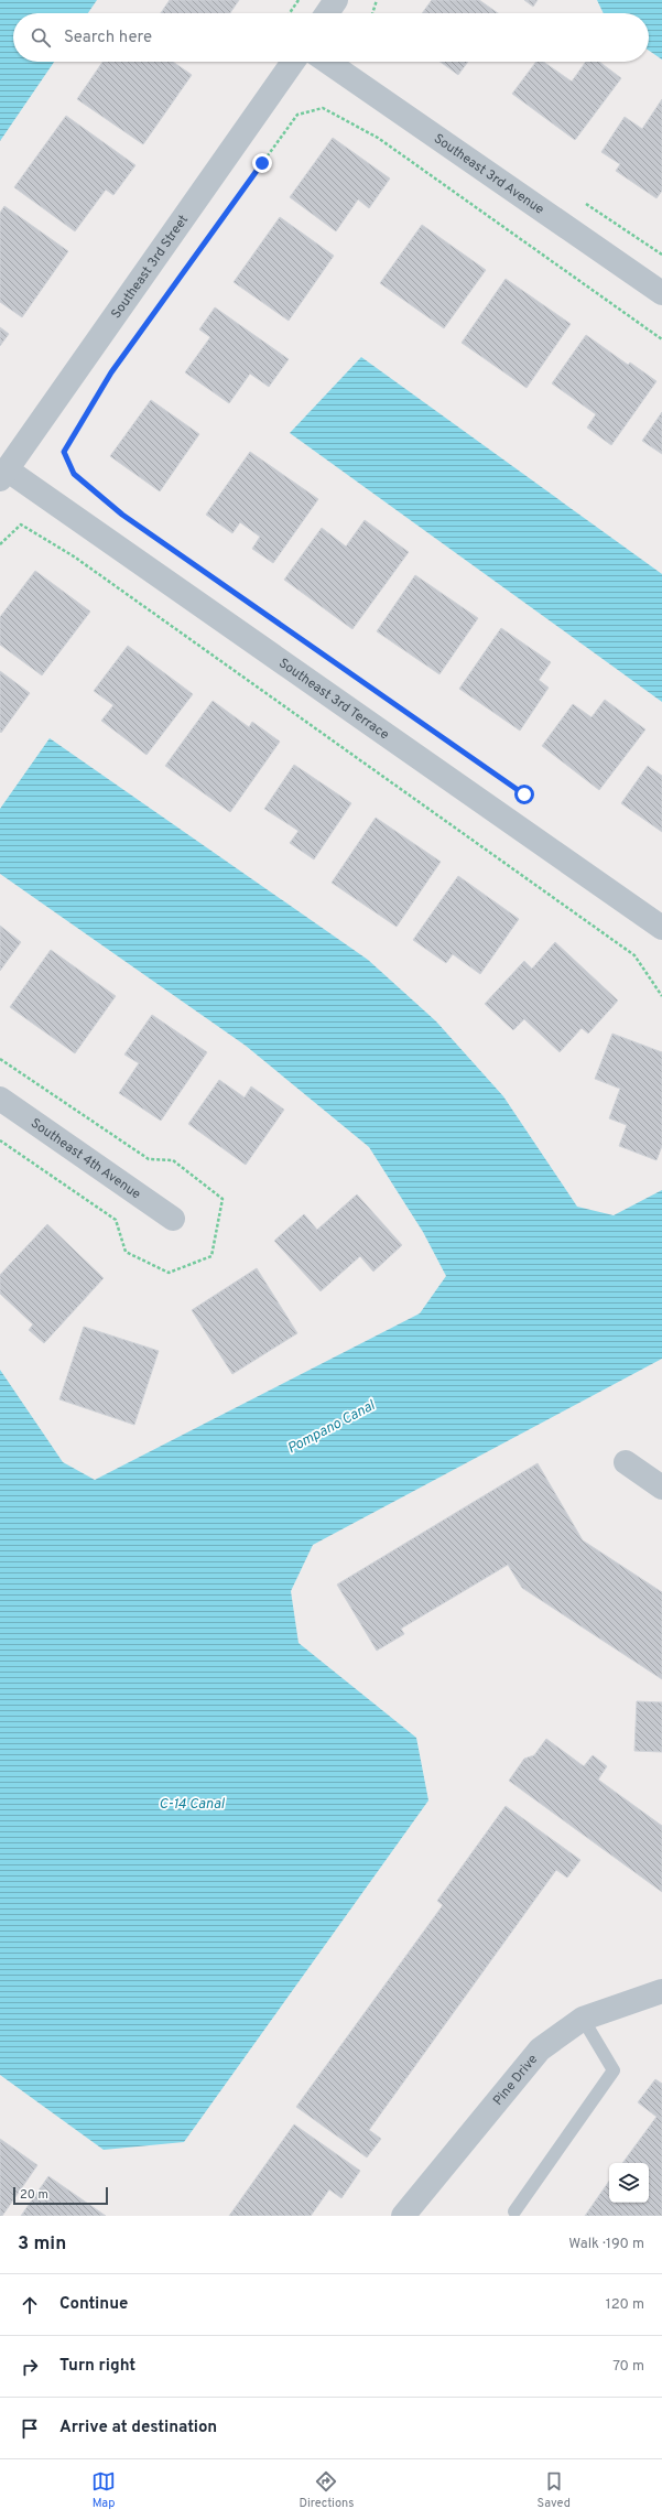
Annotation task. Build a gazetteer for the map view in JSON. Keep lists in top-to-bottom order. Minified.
{"streets":{"street":["Southeast 3rd Avenue","Southeast 3rd Street","Southeast 3rd Terrace","Southeast 4th Avenue","Pine Drive"]},"crossings":[["Southeast 3rd Street","Southeast 3rd Terrace"]],"water":["Pompano Canal","C-14 Canal"],"scale_bar":"20 m","page":{"search":"Search here","scale":"20 m","heading":["3 min","Walk · 190 m"],"list":[["Continue","120 m"],["Turn right","70 m"],"Arrive at destination"],"nav":["Map","Directions","Saved"]}}
